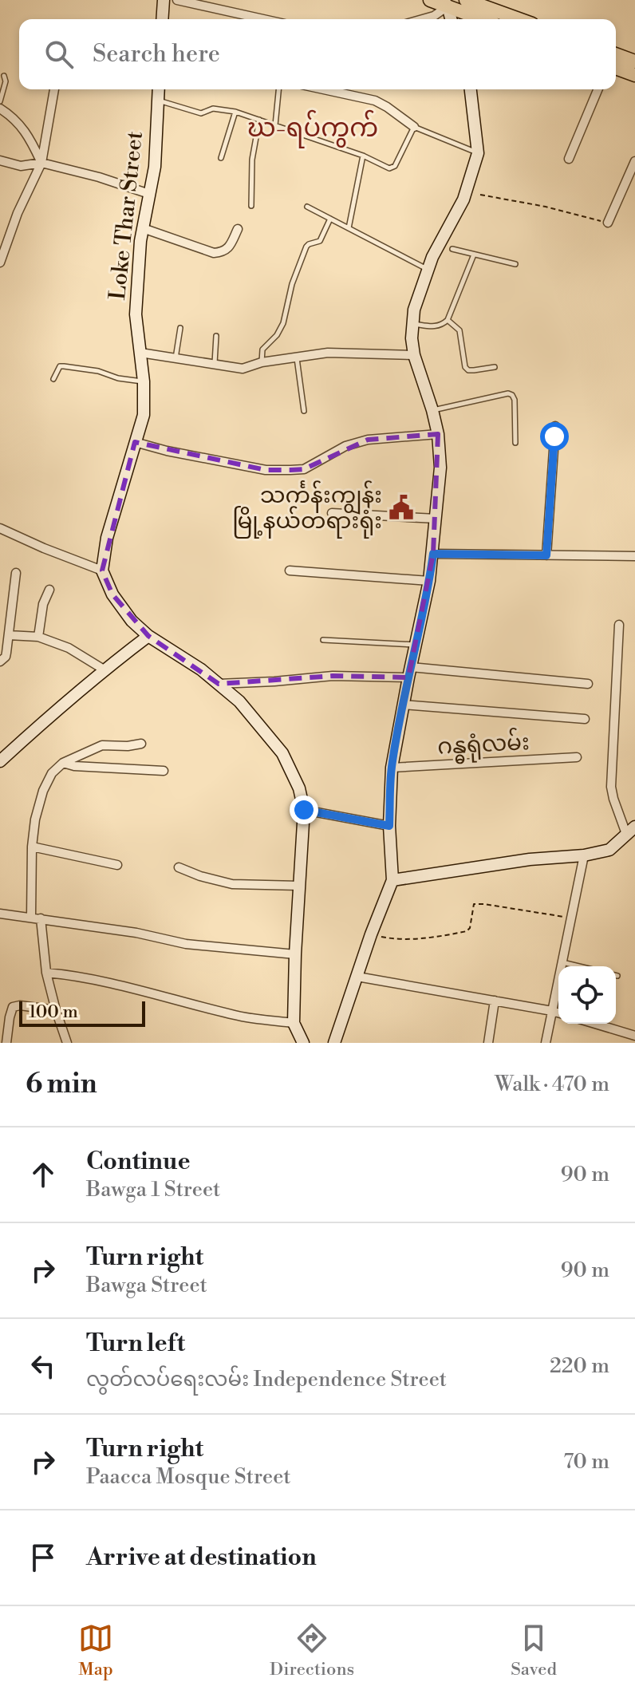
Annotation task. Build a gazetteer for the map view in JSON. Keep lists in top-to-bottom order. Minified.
{"streets":{"street":["Loke Thar Street","ဂန္ဓရုံလမ်း"]},"districts":["ဃ-ရပ်ကွက်"],"places":{"public building":["သင်္ကန်းကျွန်း မြို့နယ်တရားရုံး"]},"scale_bar":"100 m","page":{"search":"Search here","scale":"100 m","heading":["6 min","Walk · 470 m"],"list":[["Continue","Bawga 1 Street","90 m"],["Turn right","Bawga Street","90 m"],["Turn left","လွတ်လပ်ရေးလမ်း Independence Street","220 m"],["Turn right","Paacca Mosque Street","70 m"],"Arrive at destination"],"nav":["Map","Directions","Saved"]}}
